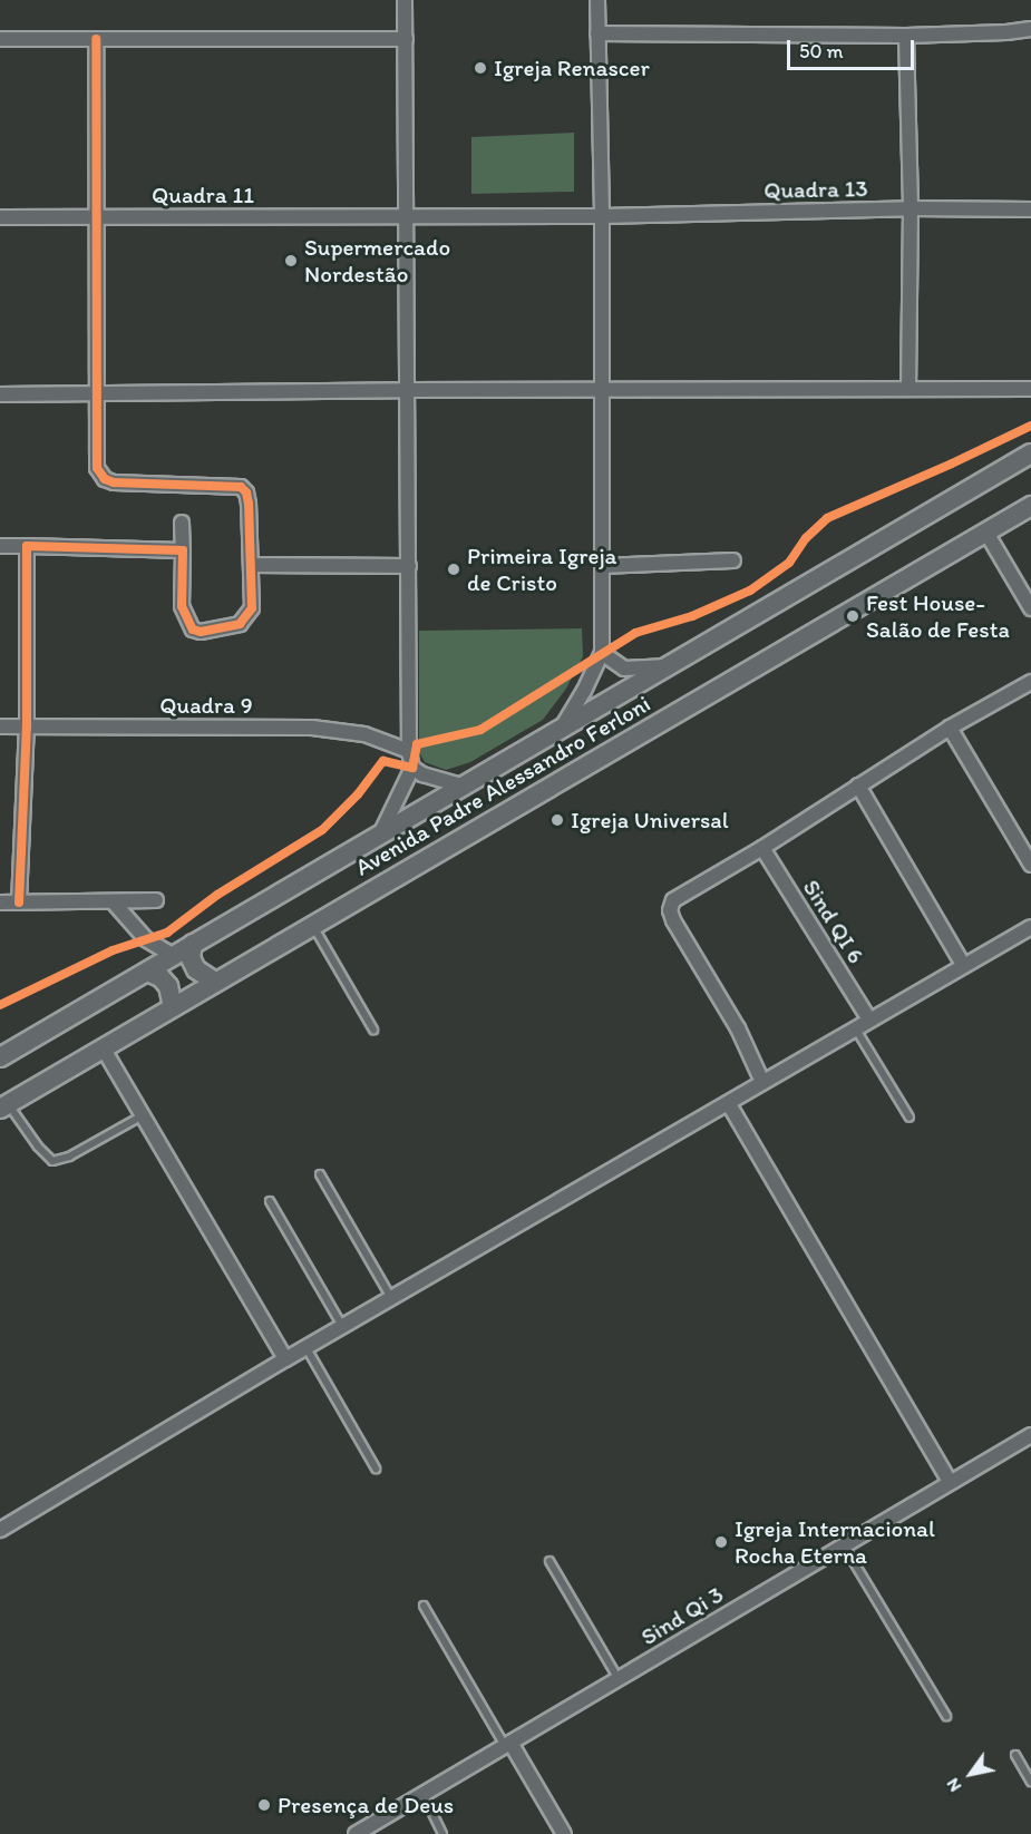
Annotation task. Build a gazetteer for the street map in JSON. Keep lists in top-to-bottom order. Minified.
{"streets":{"main road":["Avenida Padre Alessandro Ferloni"],"street":["Quadra 13","Quadra 11","Quadra 9","Sind QI 6","Sind Qi 3"]},"crossings":[["Quadra 13","Quadra 11"]],"places":["Igreja Renascer","Supermercado Nordestão","Primeira Igreja de Cristo","Fest House- Salão de Festa","Igreja Universal","Igreja Internacional Rocha Eterna","Presença de Deus"],"scale_bar":"50 m","north":"bottom left"}
